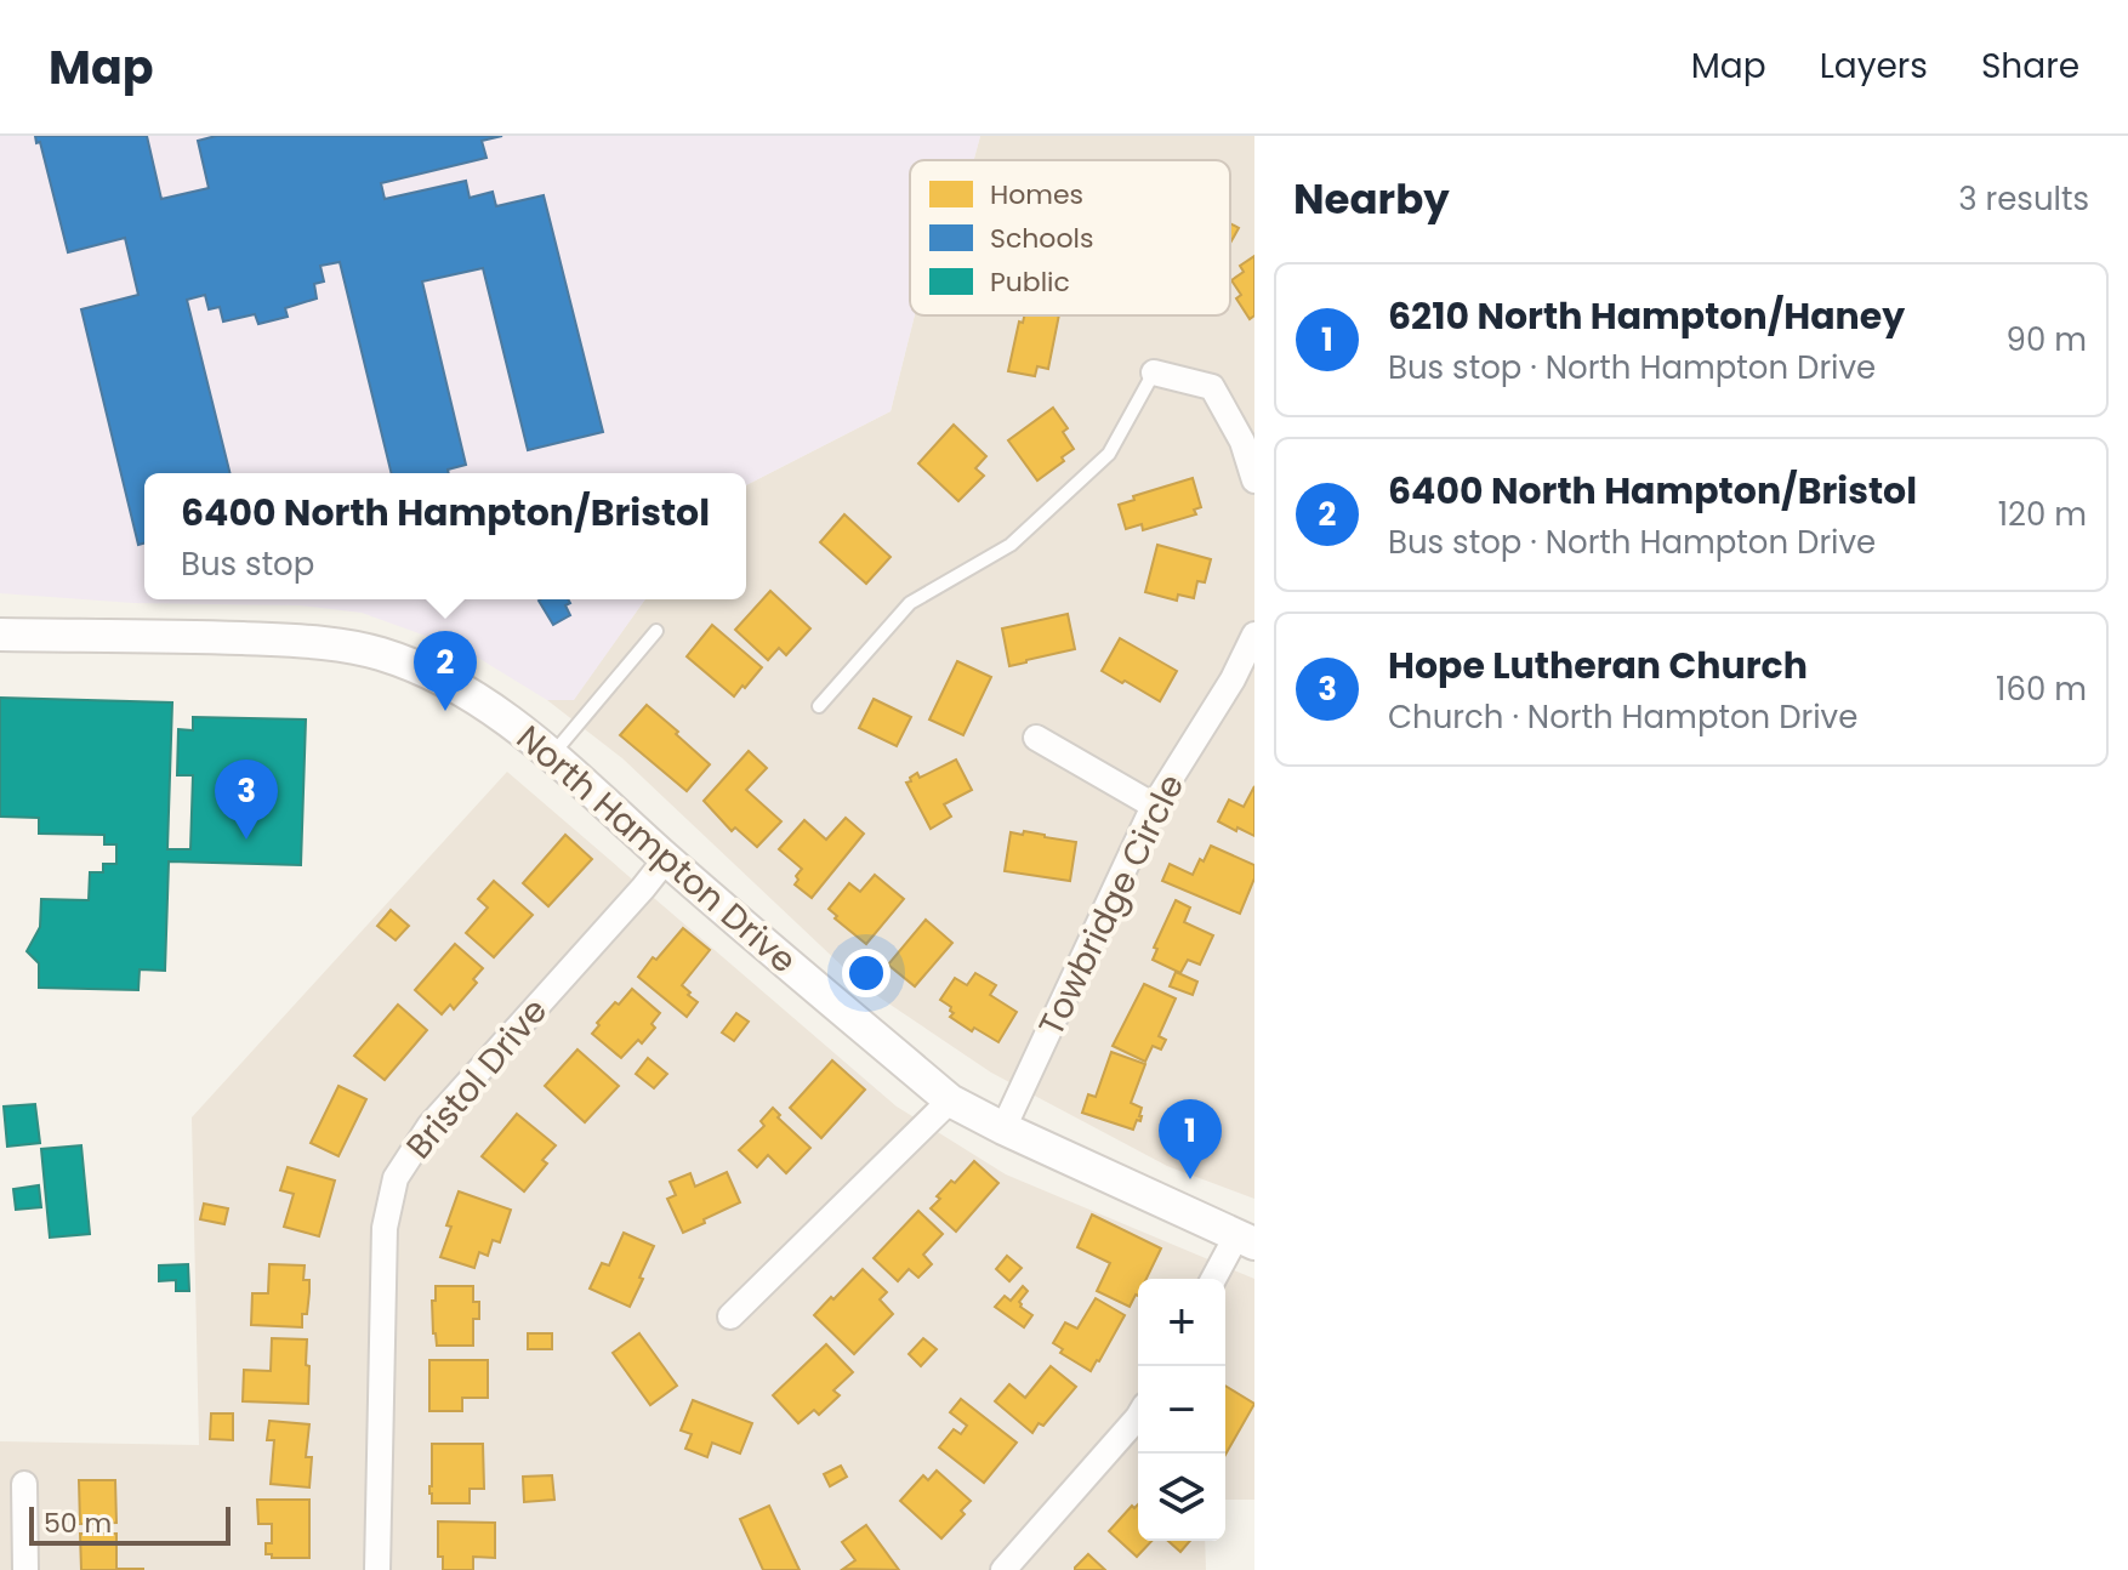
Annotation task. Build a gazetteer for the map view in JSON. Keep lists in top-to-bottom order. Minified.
{"streets":{"street":["North Hampton Drive","Towbridge Circle","Bristol Drive"]},"crossings":[["North Hampton Drive","Towbridge Circle"],["North Hampton Drive","Bristol Drive"]],"legend":["Homes","Schools","Public"],"scale_bar":"50 m","page":{"header":"Map","nav":["Map","Layers","Share"],"heading":["Nearby","3 results"],"list":[{"mark":"1","name":"6210 North Hampton/Haney","note":"Bus stop · North Hampton Drive","value":"90 m"},{"mark":"2","name":"6400 North Hampton/Bristol","note":"Bus stop · North Hampton Drive","value":"120 m"},{"mark":"3","name":"Hope Lutheran Church","note":"Church · North Hampton Drive","value":"160 m"}],"popup":["6400 North Hampton/Bristol","Bus stop"],"pins":["2","3","1"],"map_buttons":["+","−"],"scale":"50 m"}}
